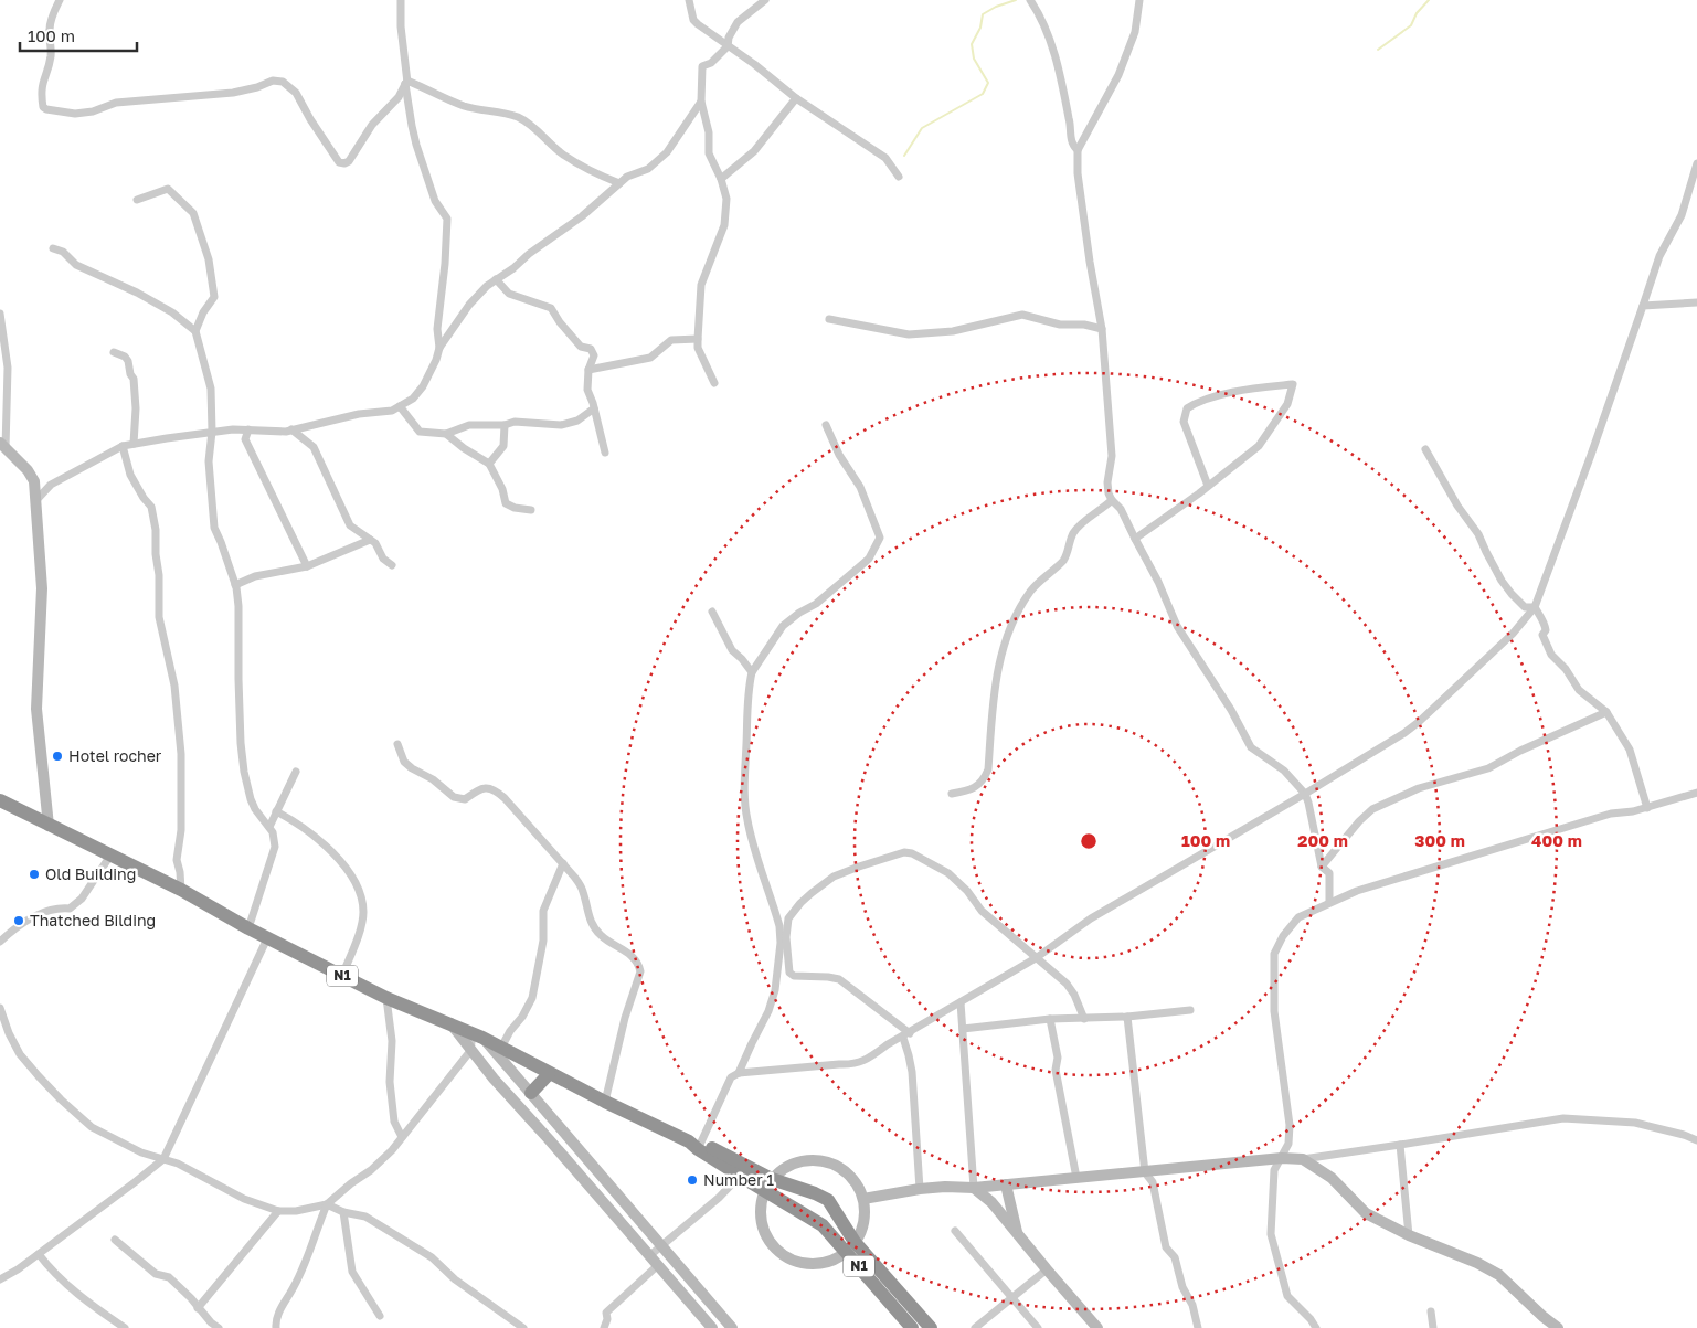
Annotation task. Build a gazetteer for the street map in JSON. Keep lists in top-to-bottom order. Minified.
{"streets":{"highway":["N1"]},"places":["Hotel rocher","Old Building","Thatched Bilding","Number 1"],"scale_bar":"100 m","rings":["100 m","200 m","300 m","400 m"]}
